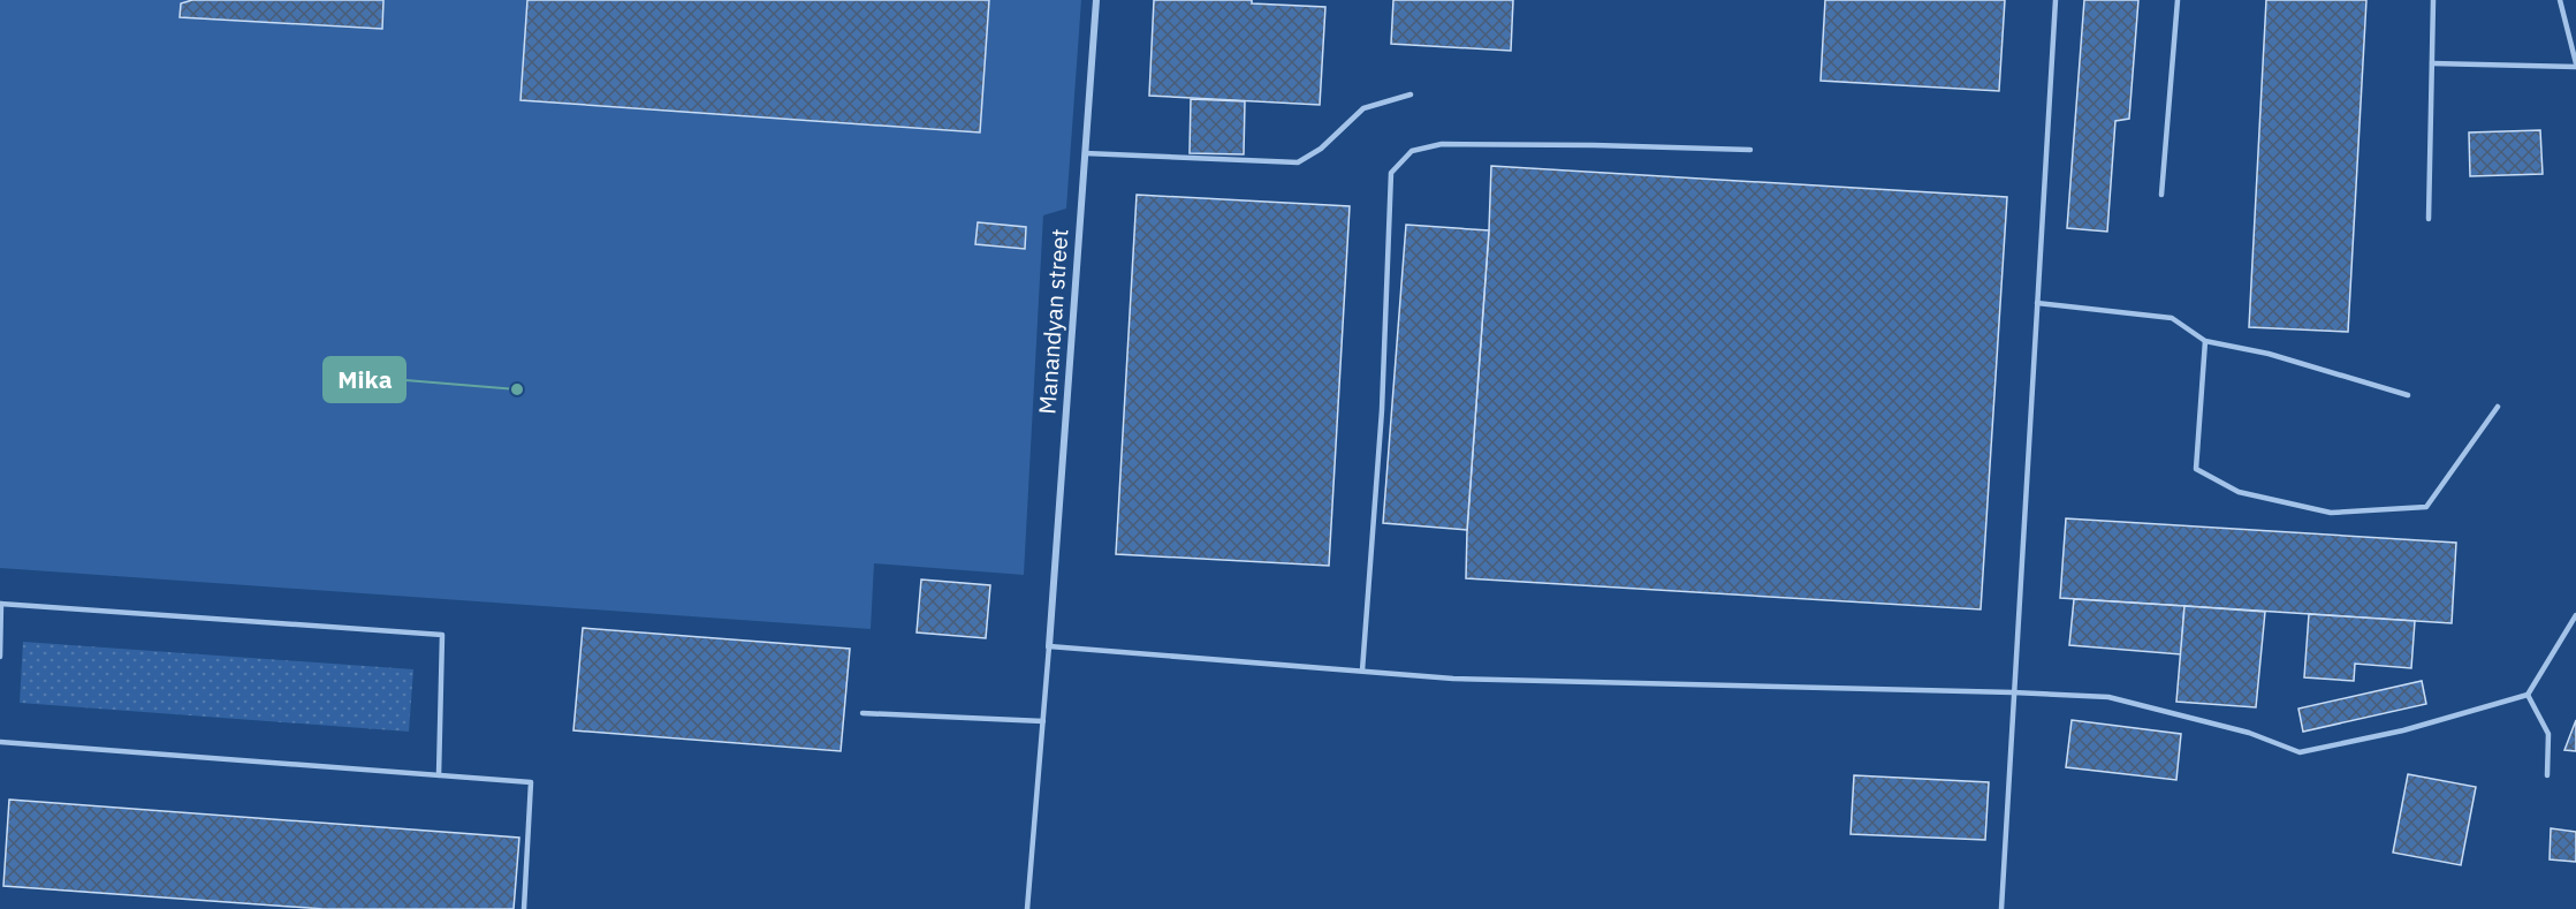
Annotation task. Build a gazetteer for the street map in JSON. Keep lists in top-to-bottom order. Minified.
{"streets":{"street":["Manandyan street"]},"places":["Mika"]}
